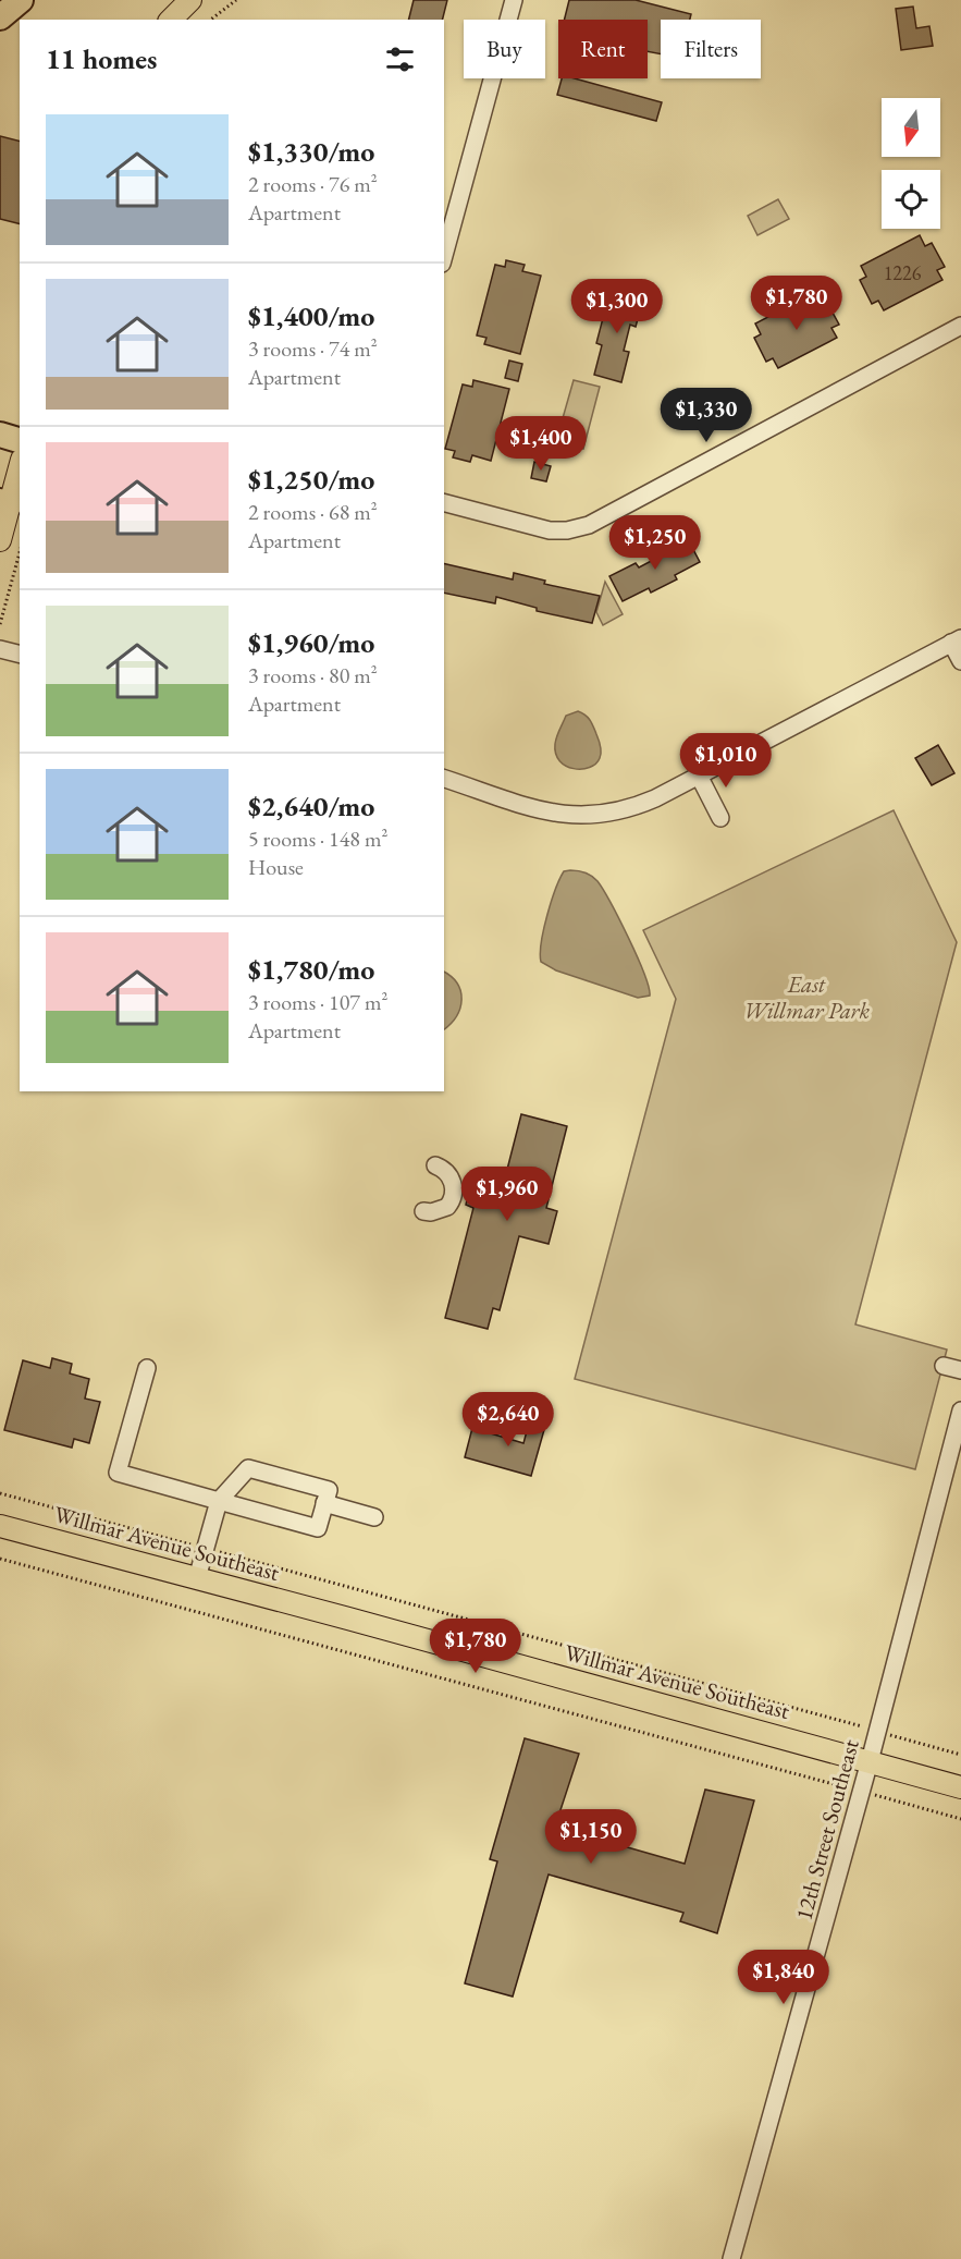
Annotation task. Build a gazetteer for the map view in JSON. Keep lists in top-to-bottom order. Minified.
{"streets":{"main road":["Willmar Avenue Southeast"],"street":["12th Street Southeast"]},"crossings":[["Willmar Avenue Southeast","12th Street Southeast"]],"parks":["East Willmar Park"],"house_numbers":["1226"],"north":"bottom","page":{"chip":["Buy","Rent","Filters"],"heading":"11 homes","list":[{"name":"$1,330/mo","note":"2 rooms · 76 m² · Apartment"},{"name":"$1,400/mo","note":"3 rooms · 74 m² · Apartment"},{"name":"$1,250/mo","note":"2 rooms · 68 m² · Apartment"},{"name":"$1,960/mo","note":"3 rooms · 80 m² · Apartment"},{"name":"$2,640/mo","note":"5 rooms · 148 m² · House"},{"name":"$1,780/mo","note":"3 rooms · 107 m² · Apartment"}],"price":["$1,780","$1,300","$1,330","$1,400","$1,250","$1,010","$1,960","$2,640","$1,780","$1,150","$1,840"]}}
